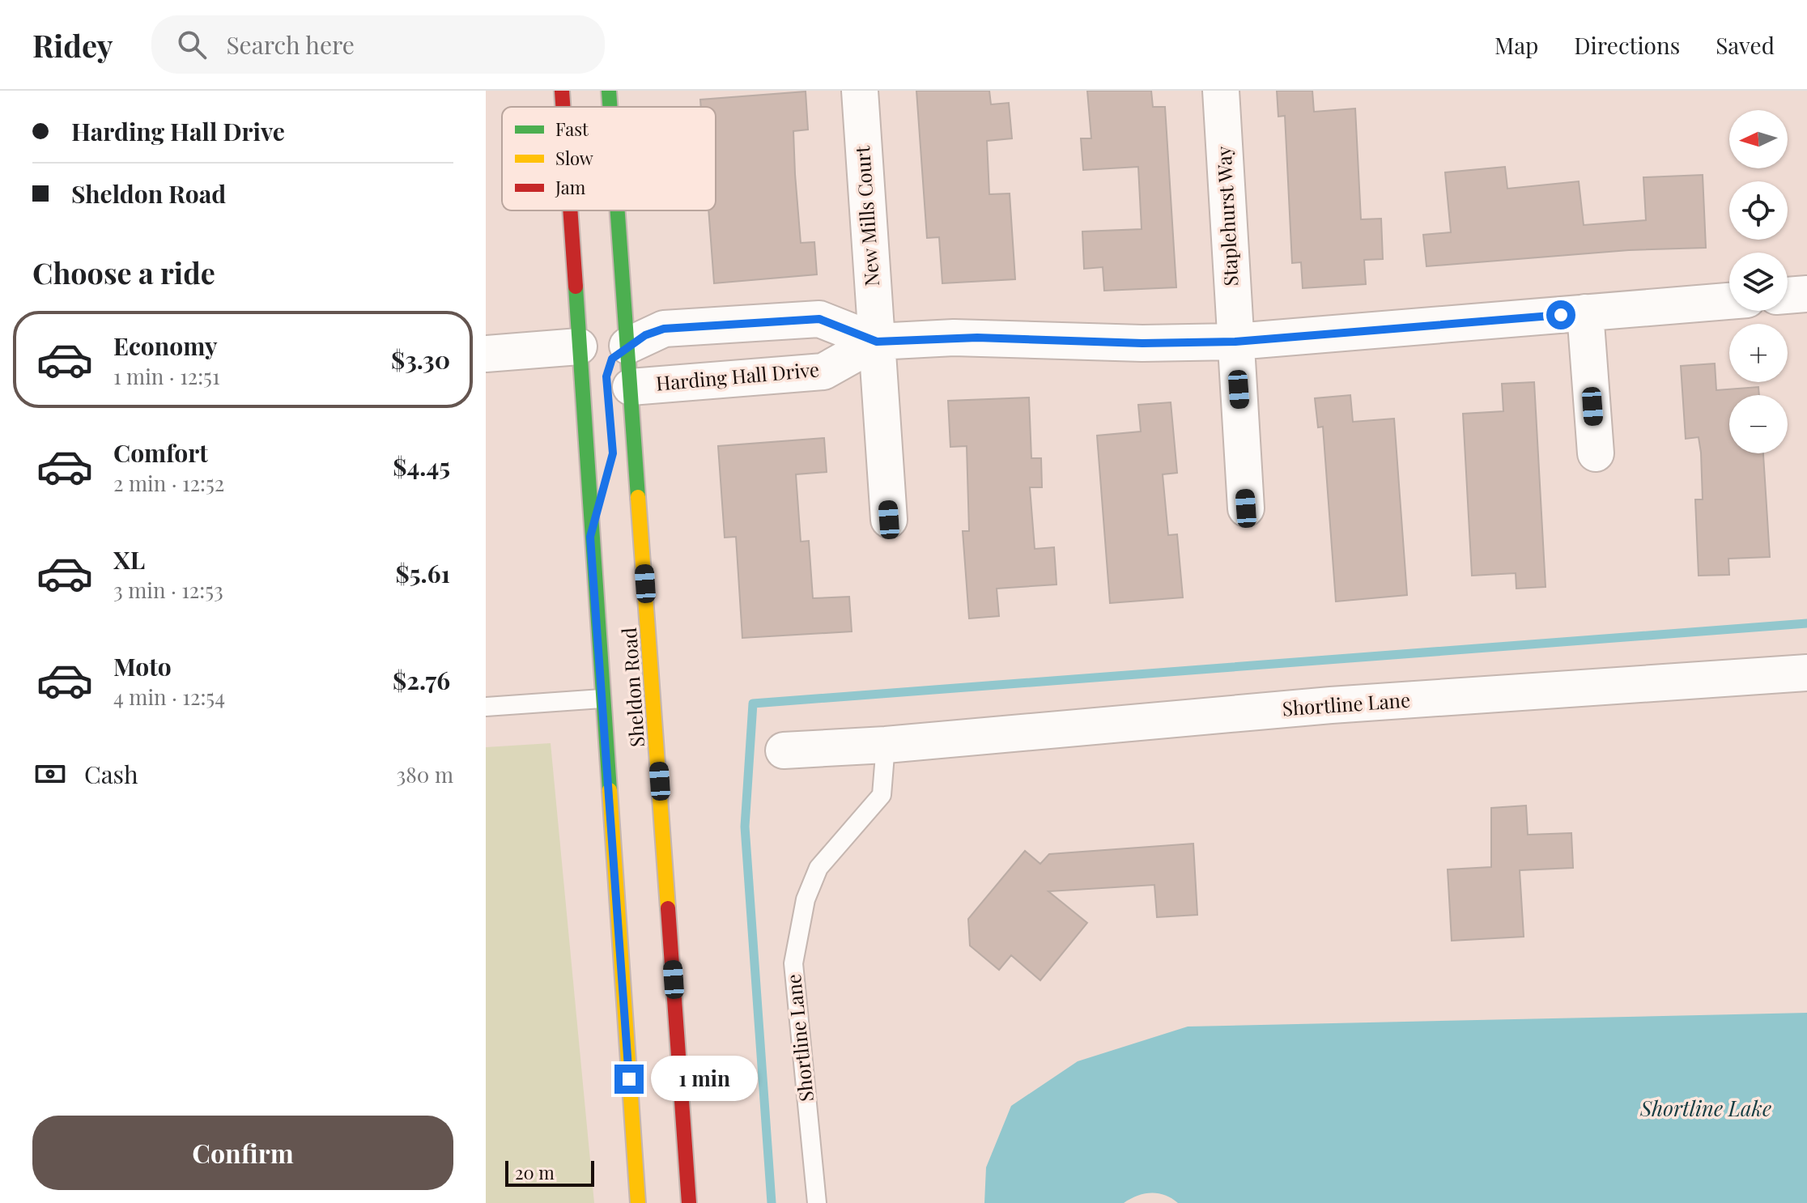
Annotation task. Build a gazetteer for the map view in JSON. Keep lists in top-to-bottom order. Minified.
{"streets":{"main road":["Sheldon Road"],"street":["New Mills Court","Staplehurst Way","Harding Hall Drive","Shortline Lane"]},"crossings":[["New Mills Court","Harding Hall Drive"],["Staplehurst Way","Harding Hall Drive"],["Harding Hall Drive","Sheldon Road"]],"water":["Shortline Lake"],"legend":["Fast","Slow","Jam"],"scale_bar":"20 m","north":"left","page":{"header":"Ridey","search":"Search here","nav":["Map","Directions","Saved"],"banner":["Harding Hall Drive","Sheldon Road"],"map_buttons":["+","−"],"heading":"Choose a ride","list":[{"name":"Economy","note":"1 min · 12:51","value":"$3.30"},{"name":"Comfort","note":"2 min · 12:52","value":"$4.45"},{"name":"XL","note":"3 min · 12:53","value":"$5.61"},{"name":"Moto","note":"4 min · 12:54","value":"$2.76"}],"pay":["Cash","380 m"],"bubble":"1 min","buttons":"Confirm","scale":"20 m"}}
